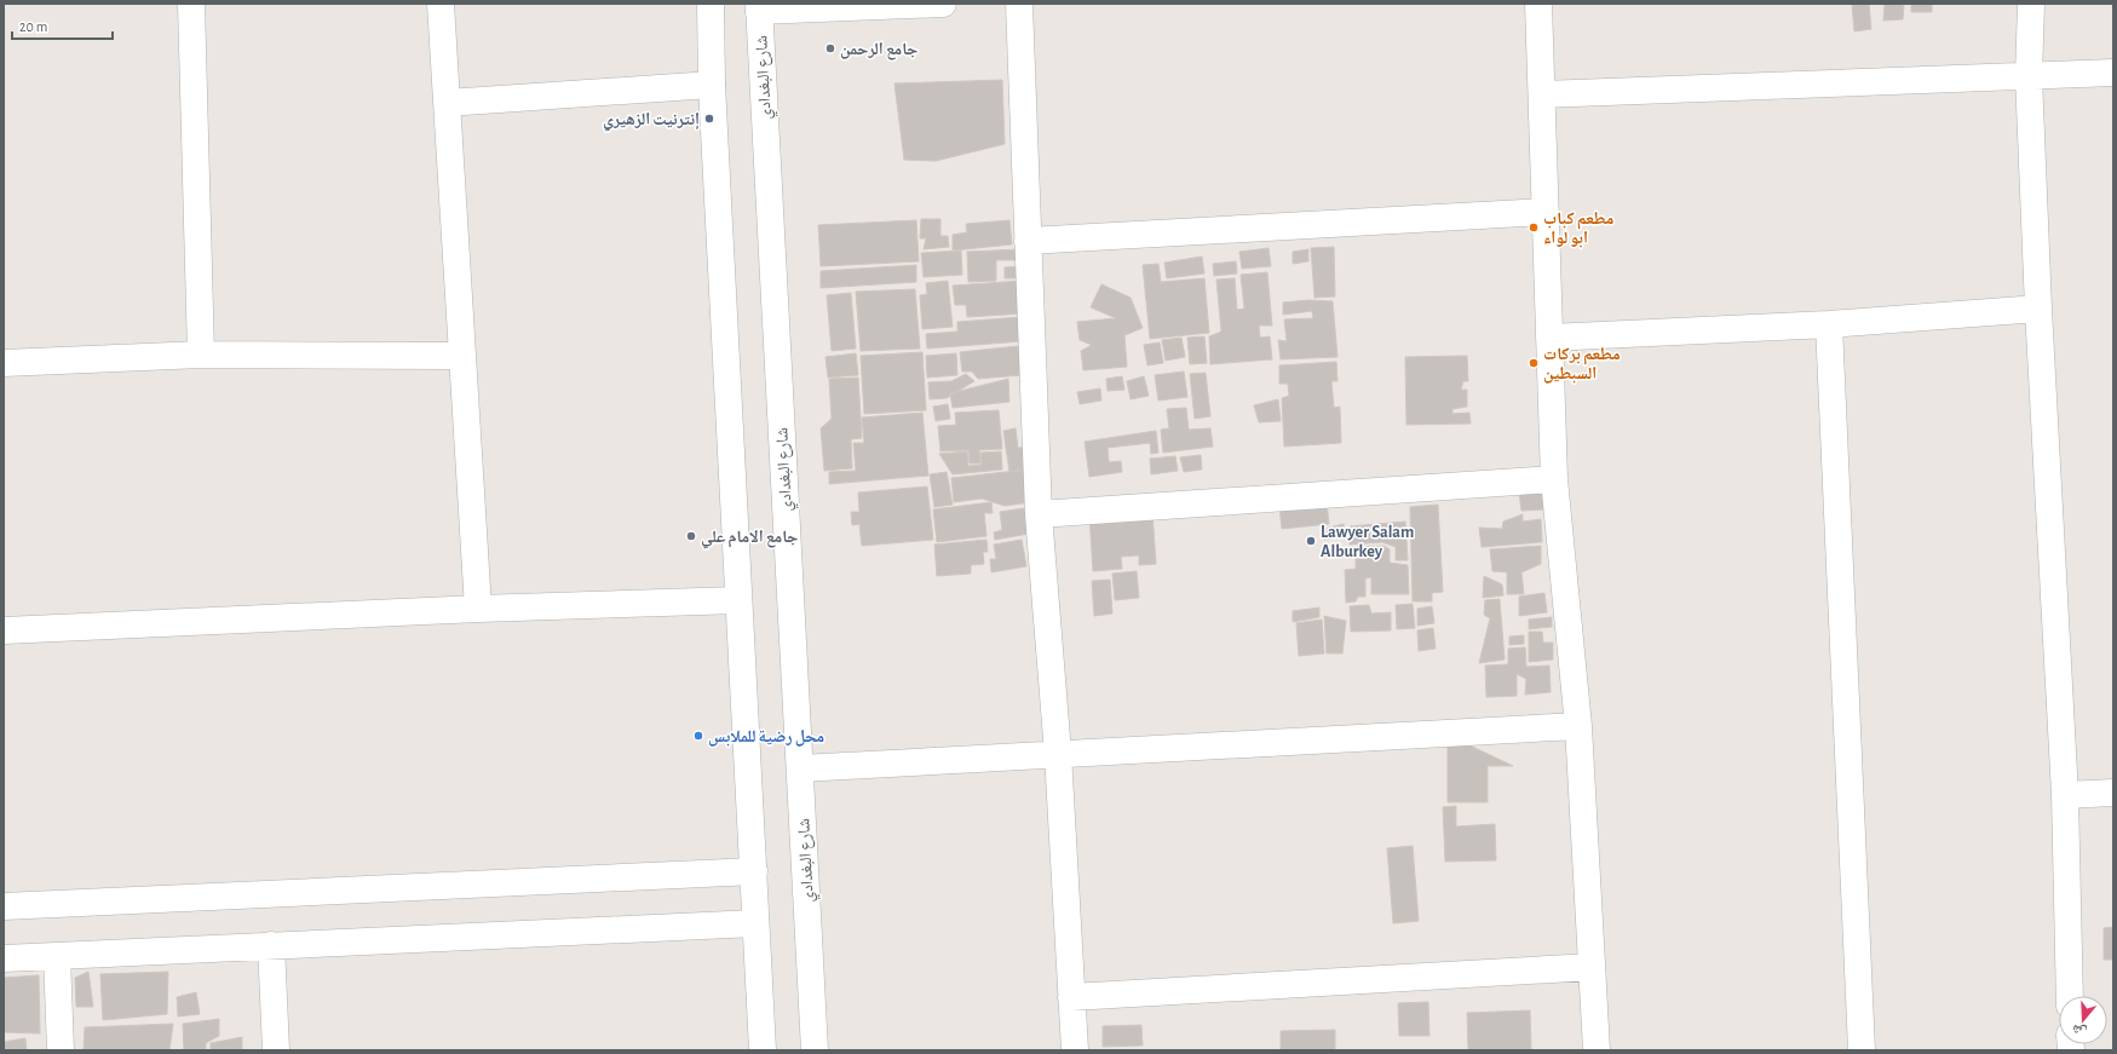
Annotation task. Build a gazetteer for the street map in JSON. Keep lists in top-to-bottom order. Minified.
{"streets":{"street":["شارع البغدادي"]},"places":["جامع الرحمن","إنترنيت الزهيري","مطعم كباب ابو لواء","مطعم بركات السبطين","جامع الامام علي","Lawyer Salam Alburkey","محل رضية للملابس"],"scale_bar":"20 m","north":"bottom"}
